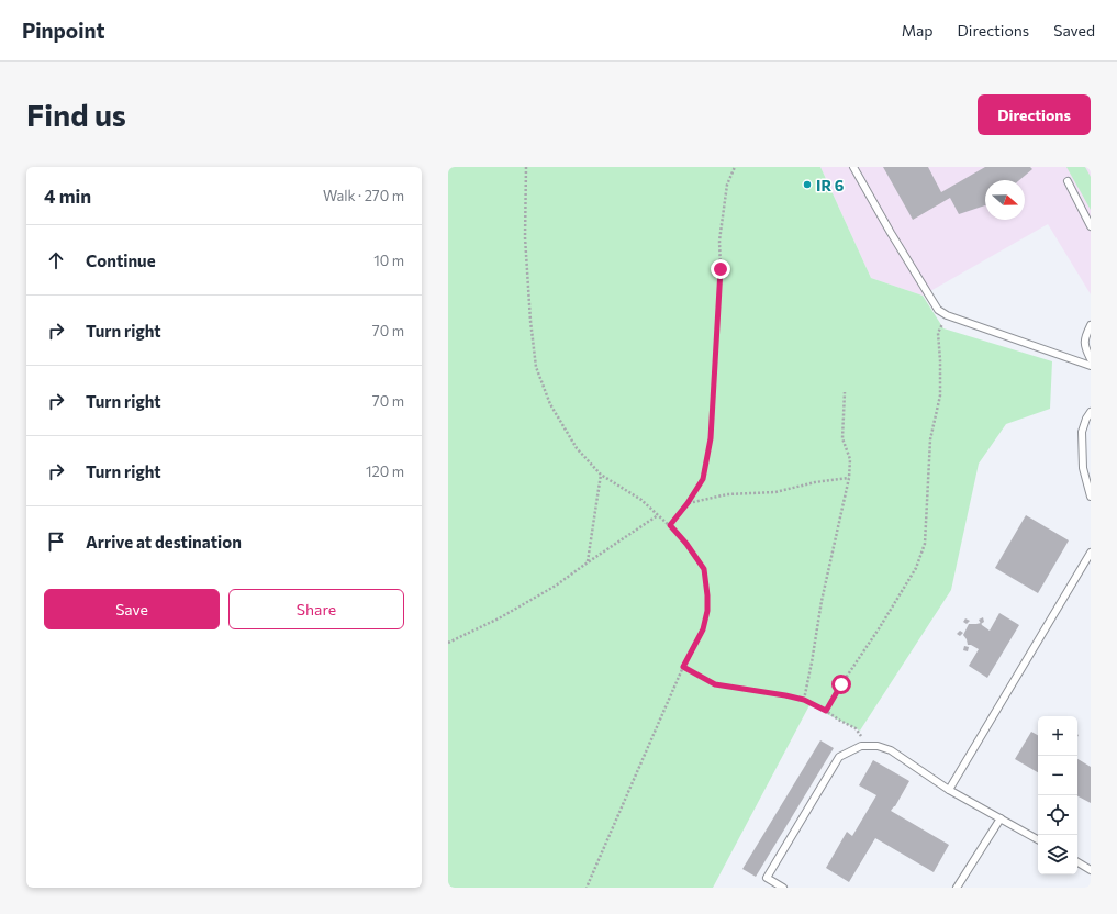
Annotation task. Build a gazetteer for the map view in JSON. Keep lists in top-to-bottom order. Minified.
{"places":["IR 6"],"north":"right","page":{"header":"Pinpoint","nav":["Map","Directions","Saved"],"buttons":["Directions",["Save","Share"]],"title":"Find us","heading":["4 min","Walk · 270 m"],"list":[["Continue","10 m"],["Turn right","70 m"],["Turn right","70 m"],["Turn right","120 m"],"Arrive at destination"],"map_buttons":["+","−"]}}
